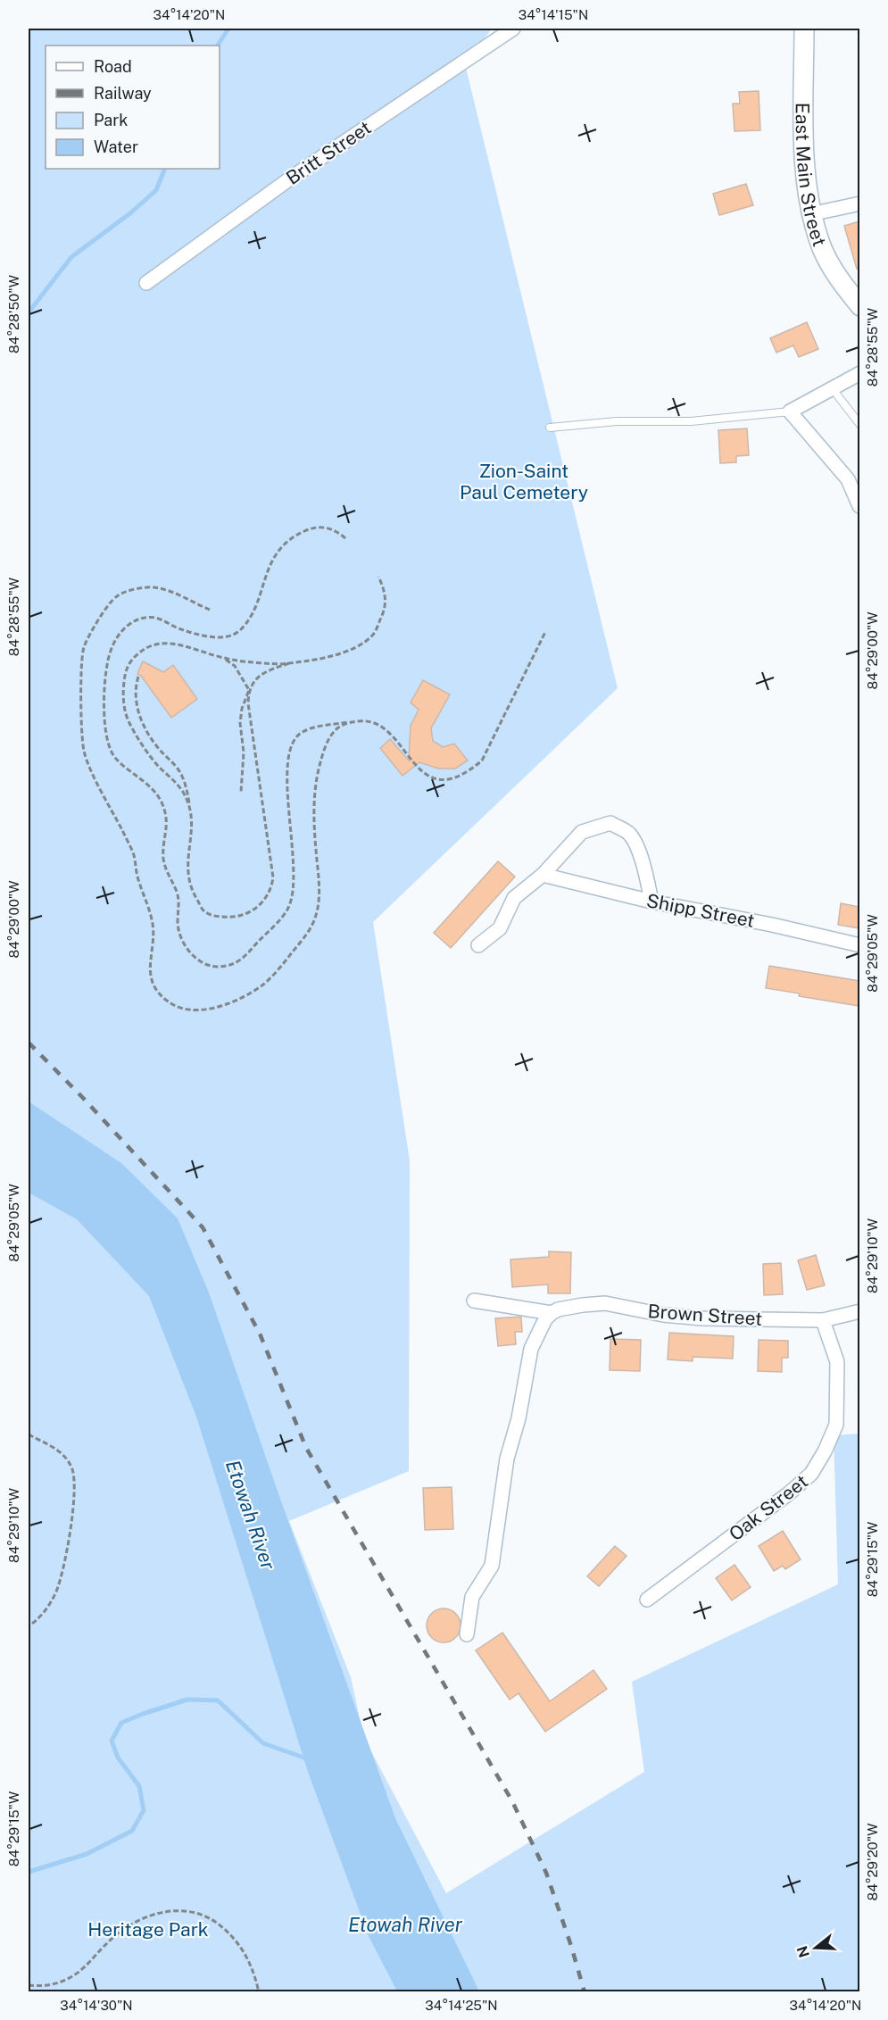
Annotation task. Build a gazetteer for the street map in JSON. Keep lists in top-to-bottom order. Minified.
{"streets":{"main road":["East Main Street"],"street":["Britt Street","Shipp Street","Brown Street","Oak Street"]},"crossings":[["Brown Street","Oak Street"]],"water":["Etowah River"],"parks":["Zion-Saint Paul Cemetery","Heritage Park"],"legend":["Road","Railway","Park","Water"],"north":"left","coordinates":["34°14'20\"N","34°14'15\"N","84°28'50\"W","84°28'55\"W","84°29'00\"W","84°29'05\"W","84°29'10\"W","84°29'15\"W","84°29'20\"W","34°14'30\"N","34°14'25\"N"]}
